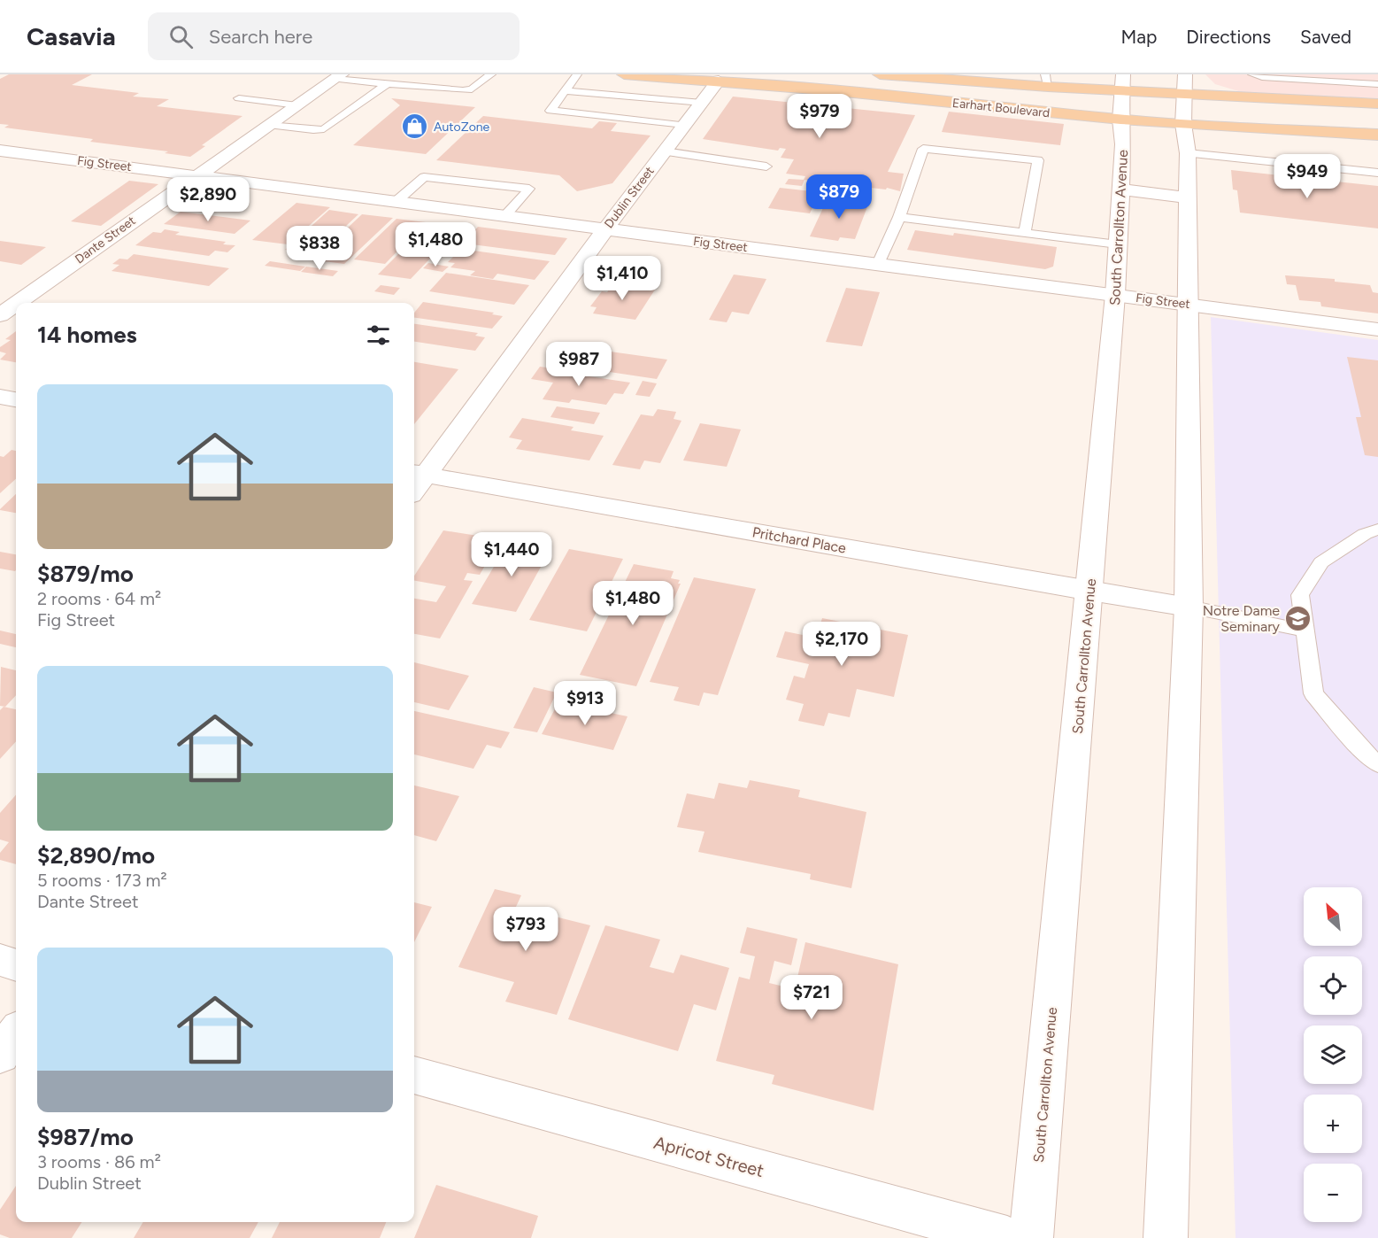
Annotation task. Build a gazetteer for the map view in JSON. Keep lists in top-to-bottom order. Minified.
{"streets":{"main road":["Earhart Boulevard"],"street":["Fig Street","Dublin Street","South Carrollton Avenue","Dante Street","Pritchard Place","Apricot Street"]},"crossings":[["Earhart Boulevard","Dublin Street"],["Earhart Boulevard","South Carrollton Avenue"],["Fig Street","Dublin Street"],["Fig Street","South Carrollton Avenue"],["Fig Street","Dante Street"],["Dublin Street","Pritchard Place"],["South Carrollton Avenue","Pritchard Place"]],"places":{"shop":["AutoZone"],"school or university":["Notre Dame Seminary"]},"north":"top left","page":{"header":"Casavia","search":"Search here","nav":["Map","Directions","Saved"],"price":["$979","$949","$879","$2,890","$1,480","$838","$1,410","$987","$1,440","$1,480","$2,170","$913","$793","$721"],"heading":"14 homes","list":[{"name":"$879/mo","note":"2 rooms · 64 m² · Fig Street"},{"name":"$2,890/mo","note":"5 rooms · 173 m² · Dante Street"},{"name":"$987/mo","note":"3 rooms · 86 m² · Dublin Street"}],"map_buttons":["+","−"]}}
